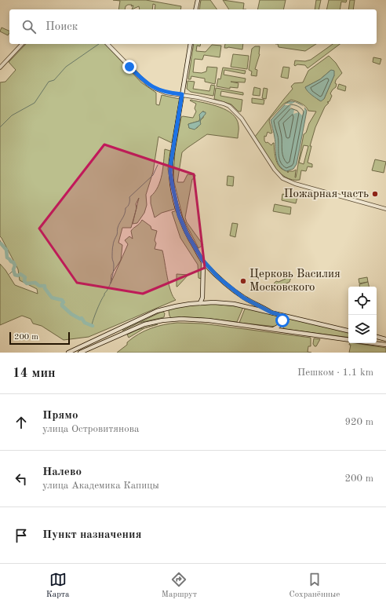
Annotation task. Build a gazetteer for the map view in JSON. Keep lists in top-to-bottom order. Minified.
{"places":["Пожарная часть","Церковь Василия Московского"],"scale_bar":"200 m","page":{"search":"Поиск","scale":"200 m","heading":["14 мин","Пешком · 1.1 km"],"list":[["Прямо","улица Островитянова","920 m"],["Налево","улица Академика Капицы","200 m"],"Пункт назначения"],"nav":["Карта","Маршрут","Сохранённые"]}}
